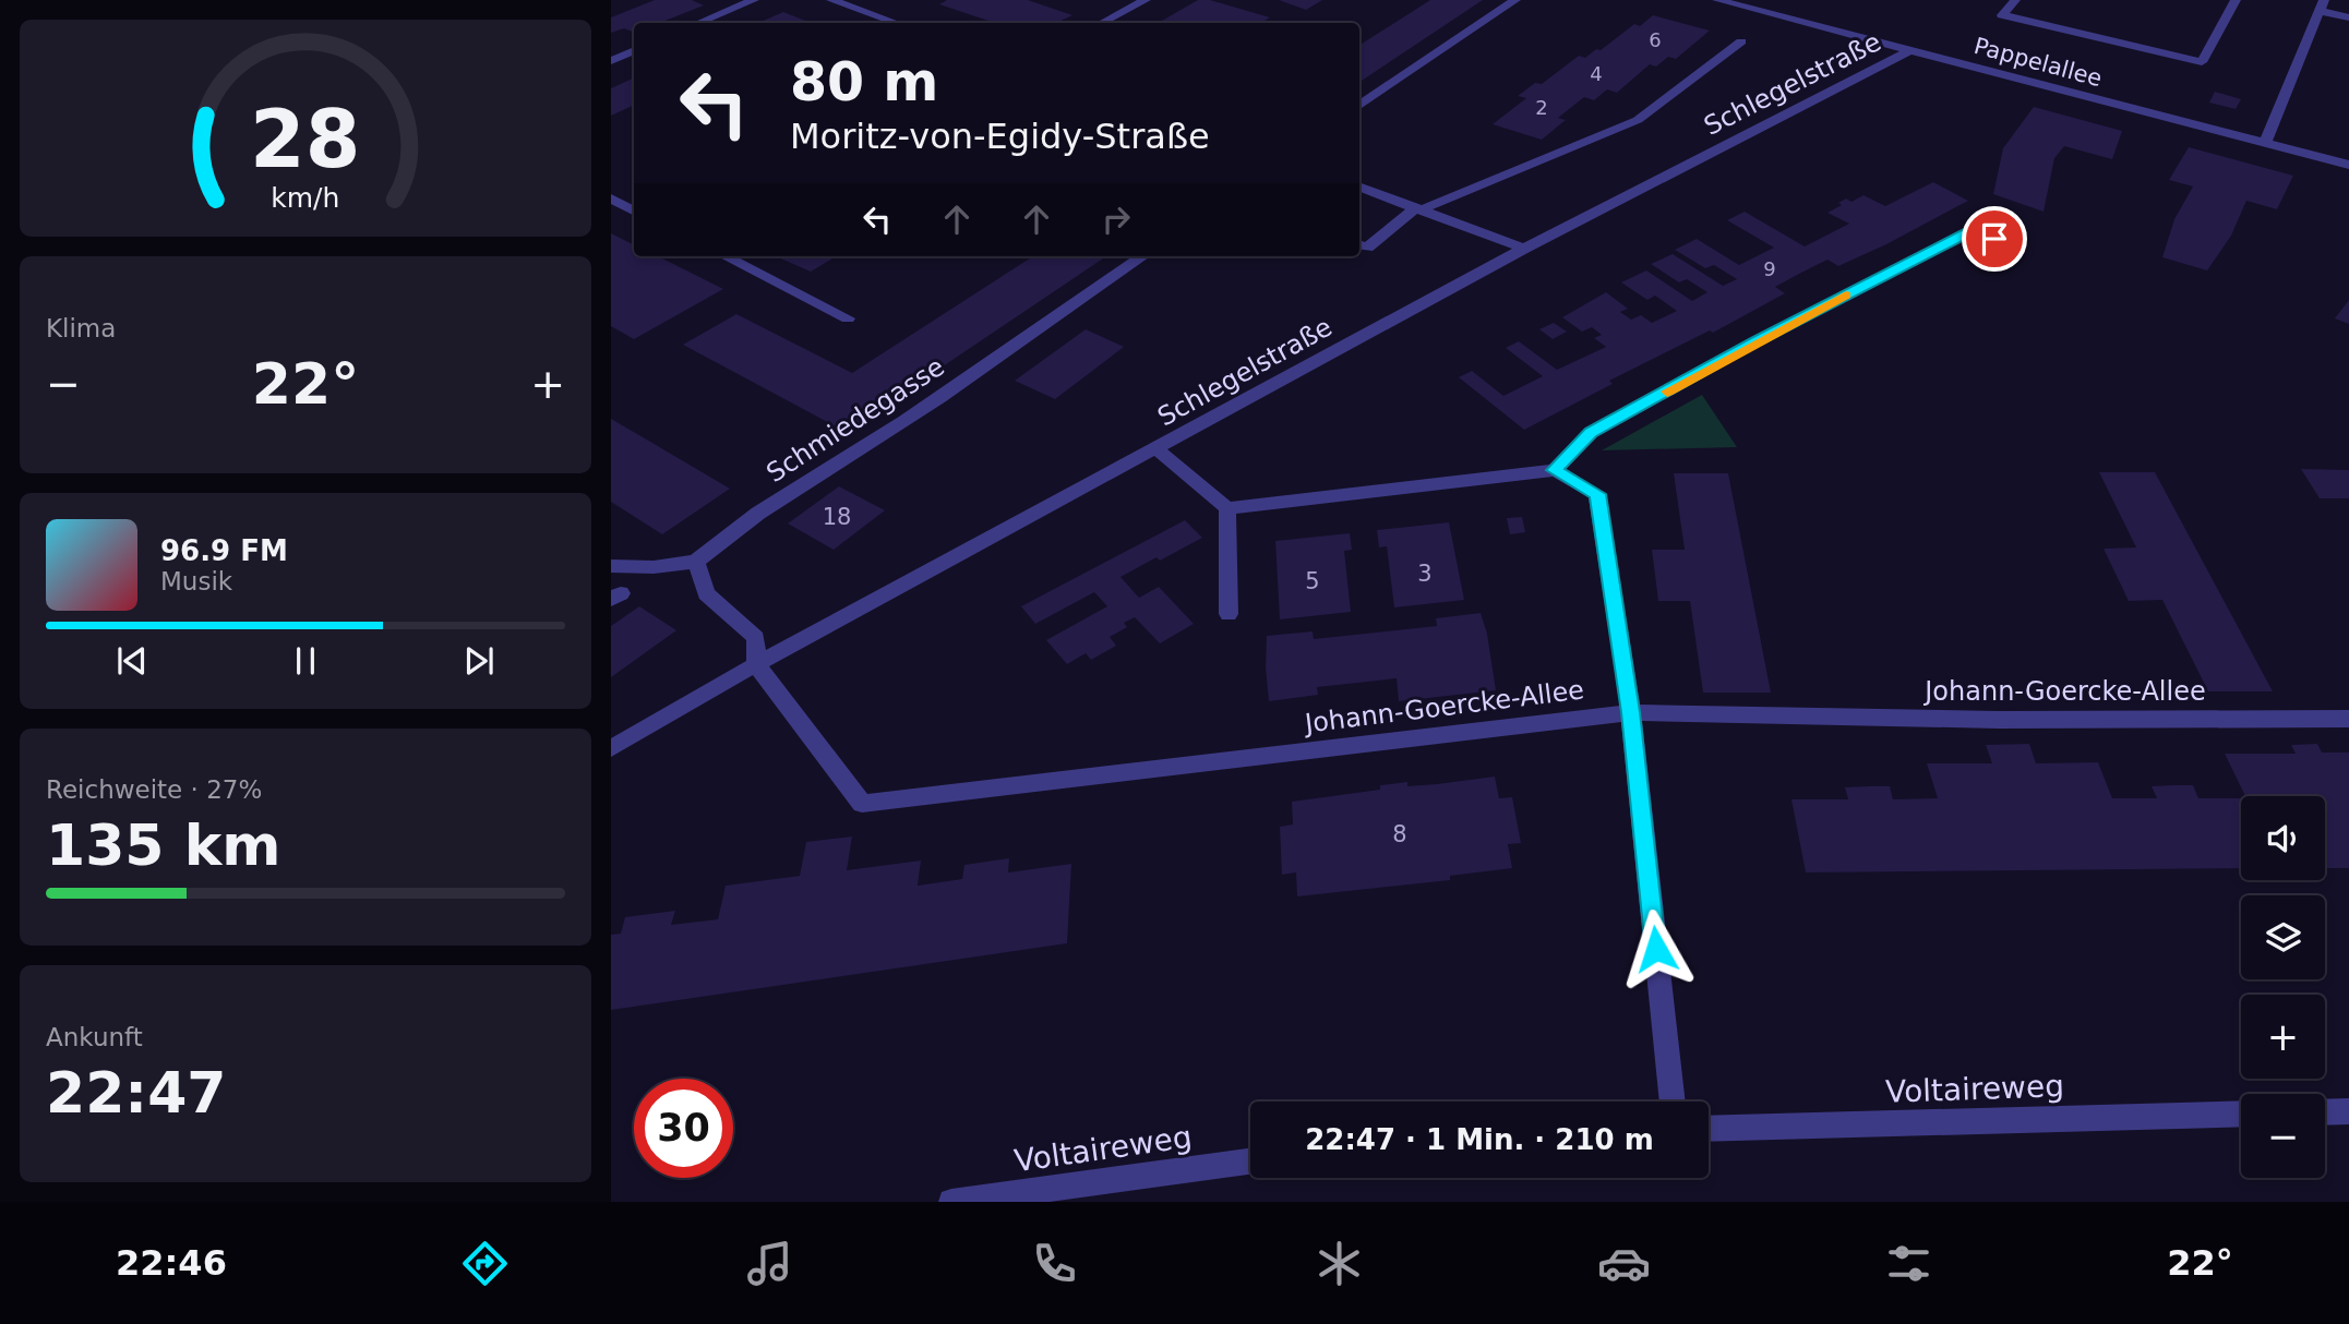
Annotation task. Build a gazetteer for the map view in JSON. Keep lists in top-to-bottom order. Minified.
{"streets":{"street":["Pappelallee","Schlegelstraße","Schmiedegasse","Johann-Goercke-Allee","Voltaireweg"]},"crossings":[["Pappelallee","Schlegelstraße"],["Schlegelstraße","Johann-Goercke-Allee"]],"house_numbers":["6","4","2","9","18","3","5","8"],"page":{"turn":["80 m","Moritz-von-Egidy-Straße"],"tile":["Klima",["Reichweite · 27%","135 km"],["Ankunft","22:47"]],"heat":["−","22°","+"],"song":["96.9 FM","Musik"],"map_buttons":["+","−"],"limit":"30","trip":"22:47 · 1 Min. · 210 m","tabs":["22:46","22°"],"gauge":["28","km/h"]}}
